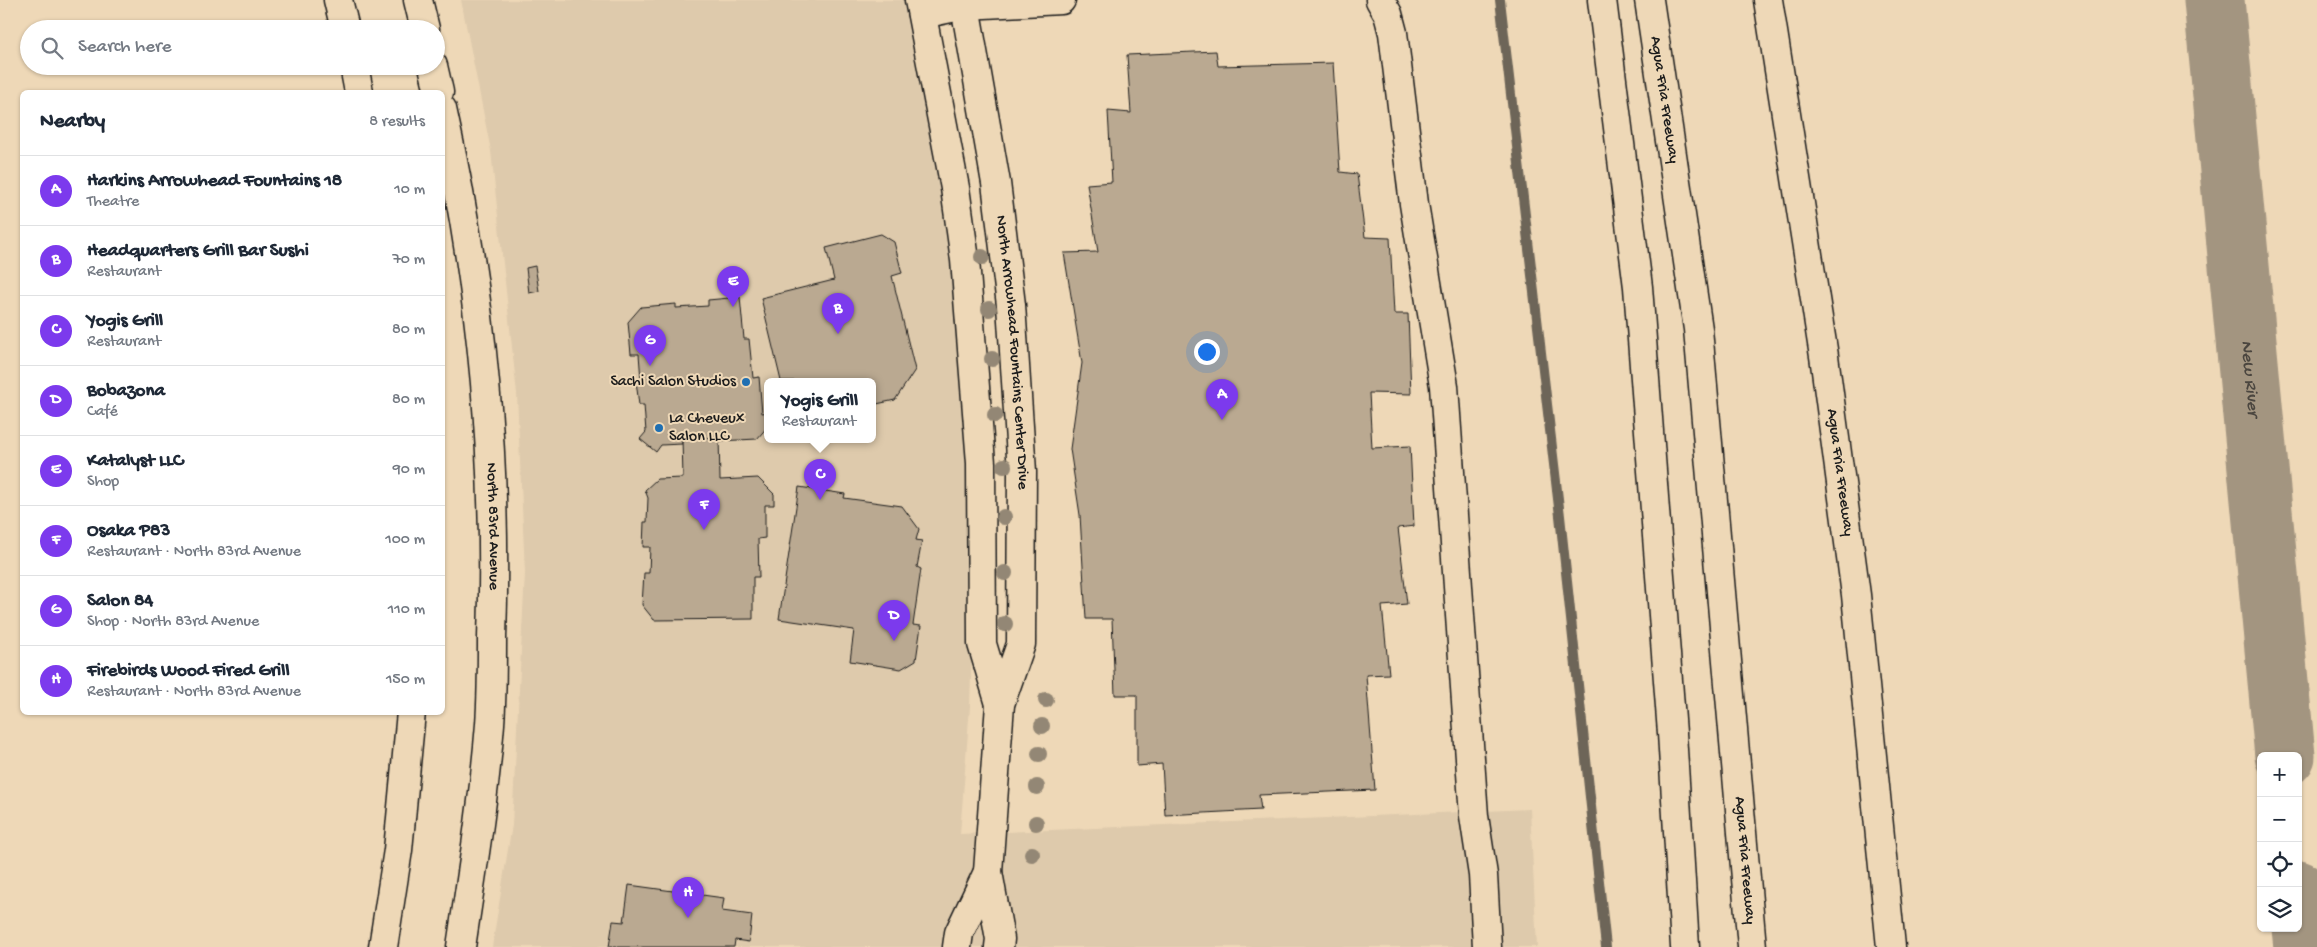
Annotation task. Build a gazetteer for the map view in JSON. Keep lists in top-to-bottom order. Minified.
{"streets":{"main road":["Agua Fria Freeway","North Arrowhead Fountains Center Drive","North 83rd Avenue"]},"water":["New River"],"places":["Sachi Salon Studios","La Cheveux Salon LLC"],"page":{"search":"Search here","heading":["Nearby","8 results"],"list":[{"mark":"A","name":"Harkins Arrowhead Fountains 18","note":"Theatre","value":"10 m"},{"mark":"B","name":"Headquarters Grill Bar Sushi","note":"Restaurant","value":"70 m"},{"mark":"C","name":"Yogis Grill","note":"Restaurant","value":"80 m"},{"mark":"D","name":"Bobazona","note":"Café","value":"80 m"},{"mark":"E","name":"Katalyst LLC","note":"Shop","value":"90 m"},{"mark":"F","name":"Osaka P83","note":"Restaurant · North 83rd Avenue","value":"100 m"},{"mark":"G","name":"Salon 84","note":"Shop · North 83rd Avenue","value":"110 m"},{"mark":"H","name":"Firebirds Wood Fired Grill","note":"Restaurant · North 83rd Avenue","value":"150 m"}],"pins":["E","B","G","A","C","F","D","H"],"popup":["Yogis Grill","Restaurant"],"map_buttons":["+","−"]}}
